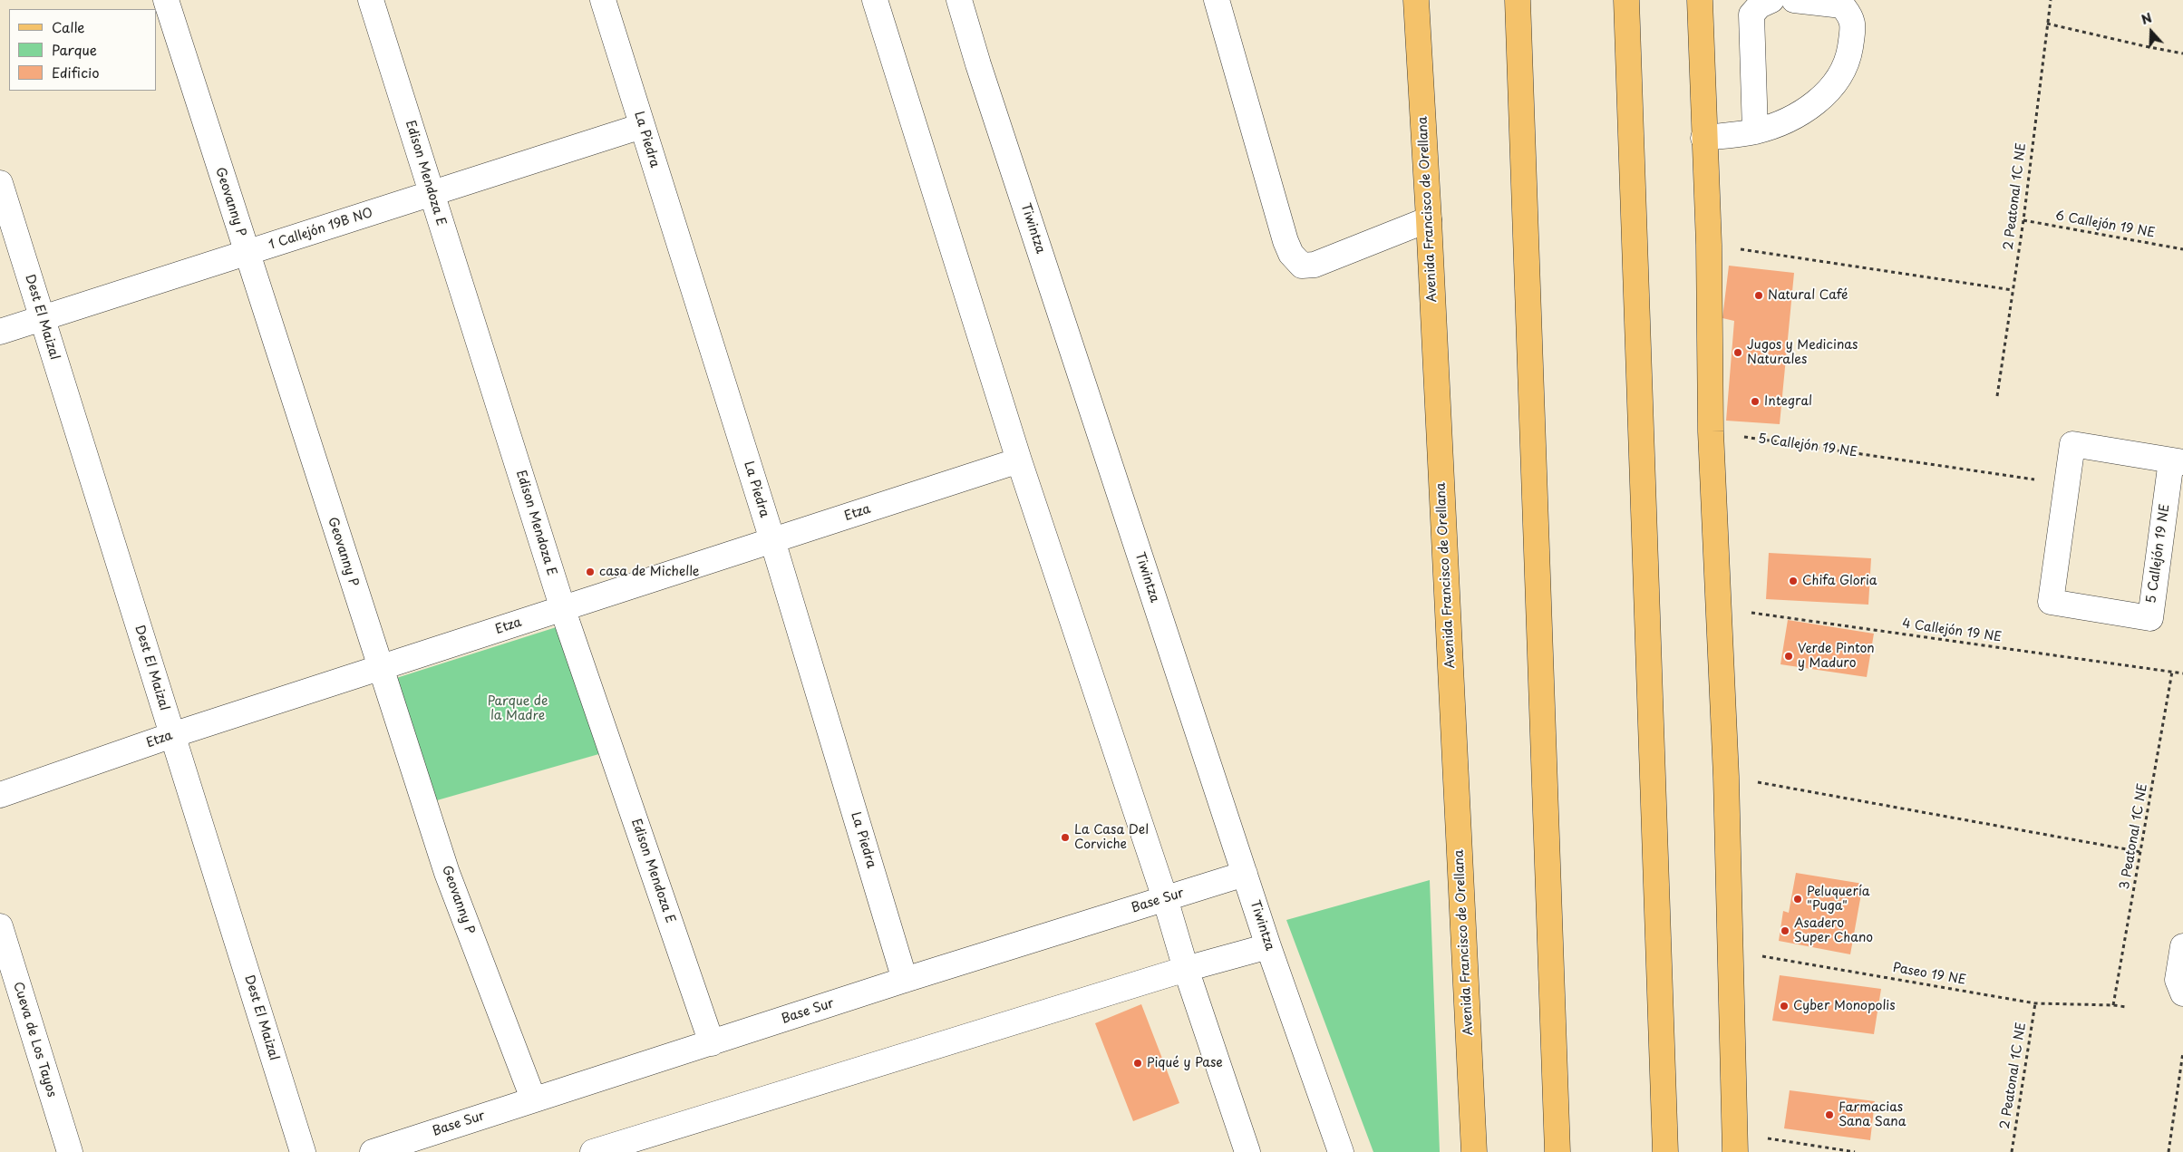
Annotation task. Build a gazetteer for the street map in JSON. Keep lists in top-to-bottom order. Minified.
{"streets":{"main road":["Avenida Francisco de Orellana"],"street":["La Piedra","Edison Mendoza E","Geovanny P","Tiwintza","1 Callejón 19B NO","Dest El Maizal","5 Callejón 19 NE","Etza","Base Sur","Cueva de Los Tayos"],"path":["2 Peatonal 1C NE","6 Callejón 19 NE","4 Callejón 19 NE","3 Peatonal 1C NE","Paseo 19 NE"]},"crossings":[["La Piedra","1 Callejón 19B NO"],["La Piedra","Etza"],["La Piedra","Base Sur"],["Edison Mendoza E","1 Callejón 19B NO"],["Edison Mendoza E","Etza"],["Edison Mendoza E","Base Sur"],["2 Peatonal 1C NE","6 Callejón 19 NE"],["2 Peatonal 1C NE","Paseo 19 NE"],["Geovanny P","1 Callejón 19B NO"],["Geovanny P","Etza"],["Geovanny P","Base Sur"],["Tiwintza","Base Sur"],["1 Callejón 19B NO","Dest El Maizal"],["Dest El Maizal","Etza"],["4 Callejón 19 NE","3 Peatonal 1C NE"],["3 Peatonal 1C NE","Paseo 19 NE"]],"parks":["Parque de la Madre"],"places":["Natural Café","Jugos y Medicinas Naturales","Integral","casa de Michelle","Chifa Gloria","Verde Pinton y Maduro","La Casa Del Corviche","Peluquería \"Puga\"","Asadero Super Chano","Cyber Monopolis","Piqué y Pase","Farmacias Sana Sana"],"legend":["Calle","Parque","Edificio"],"north":"top"}
